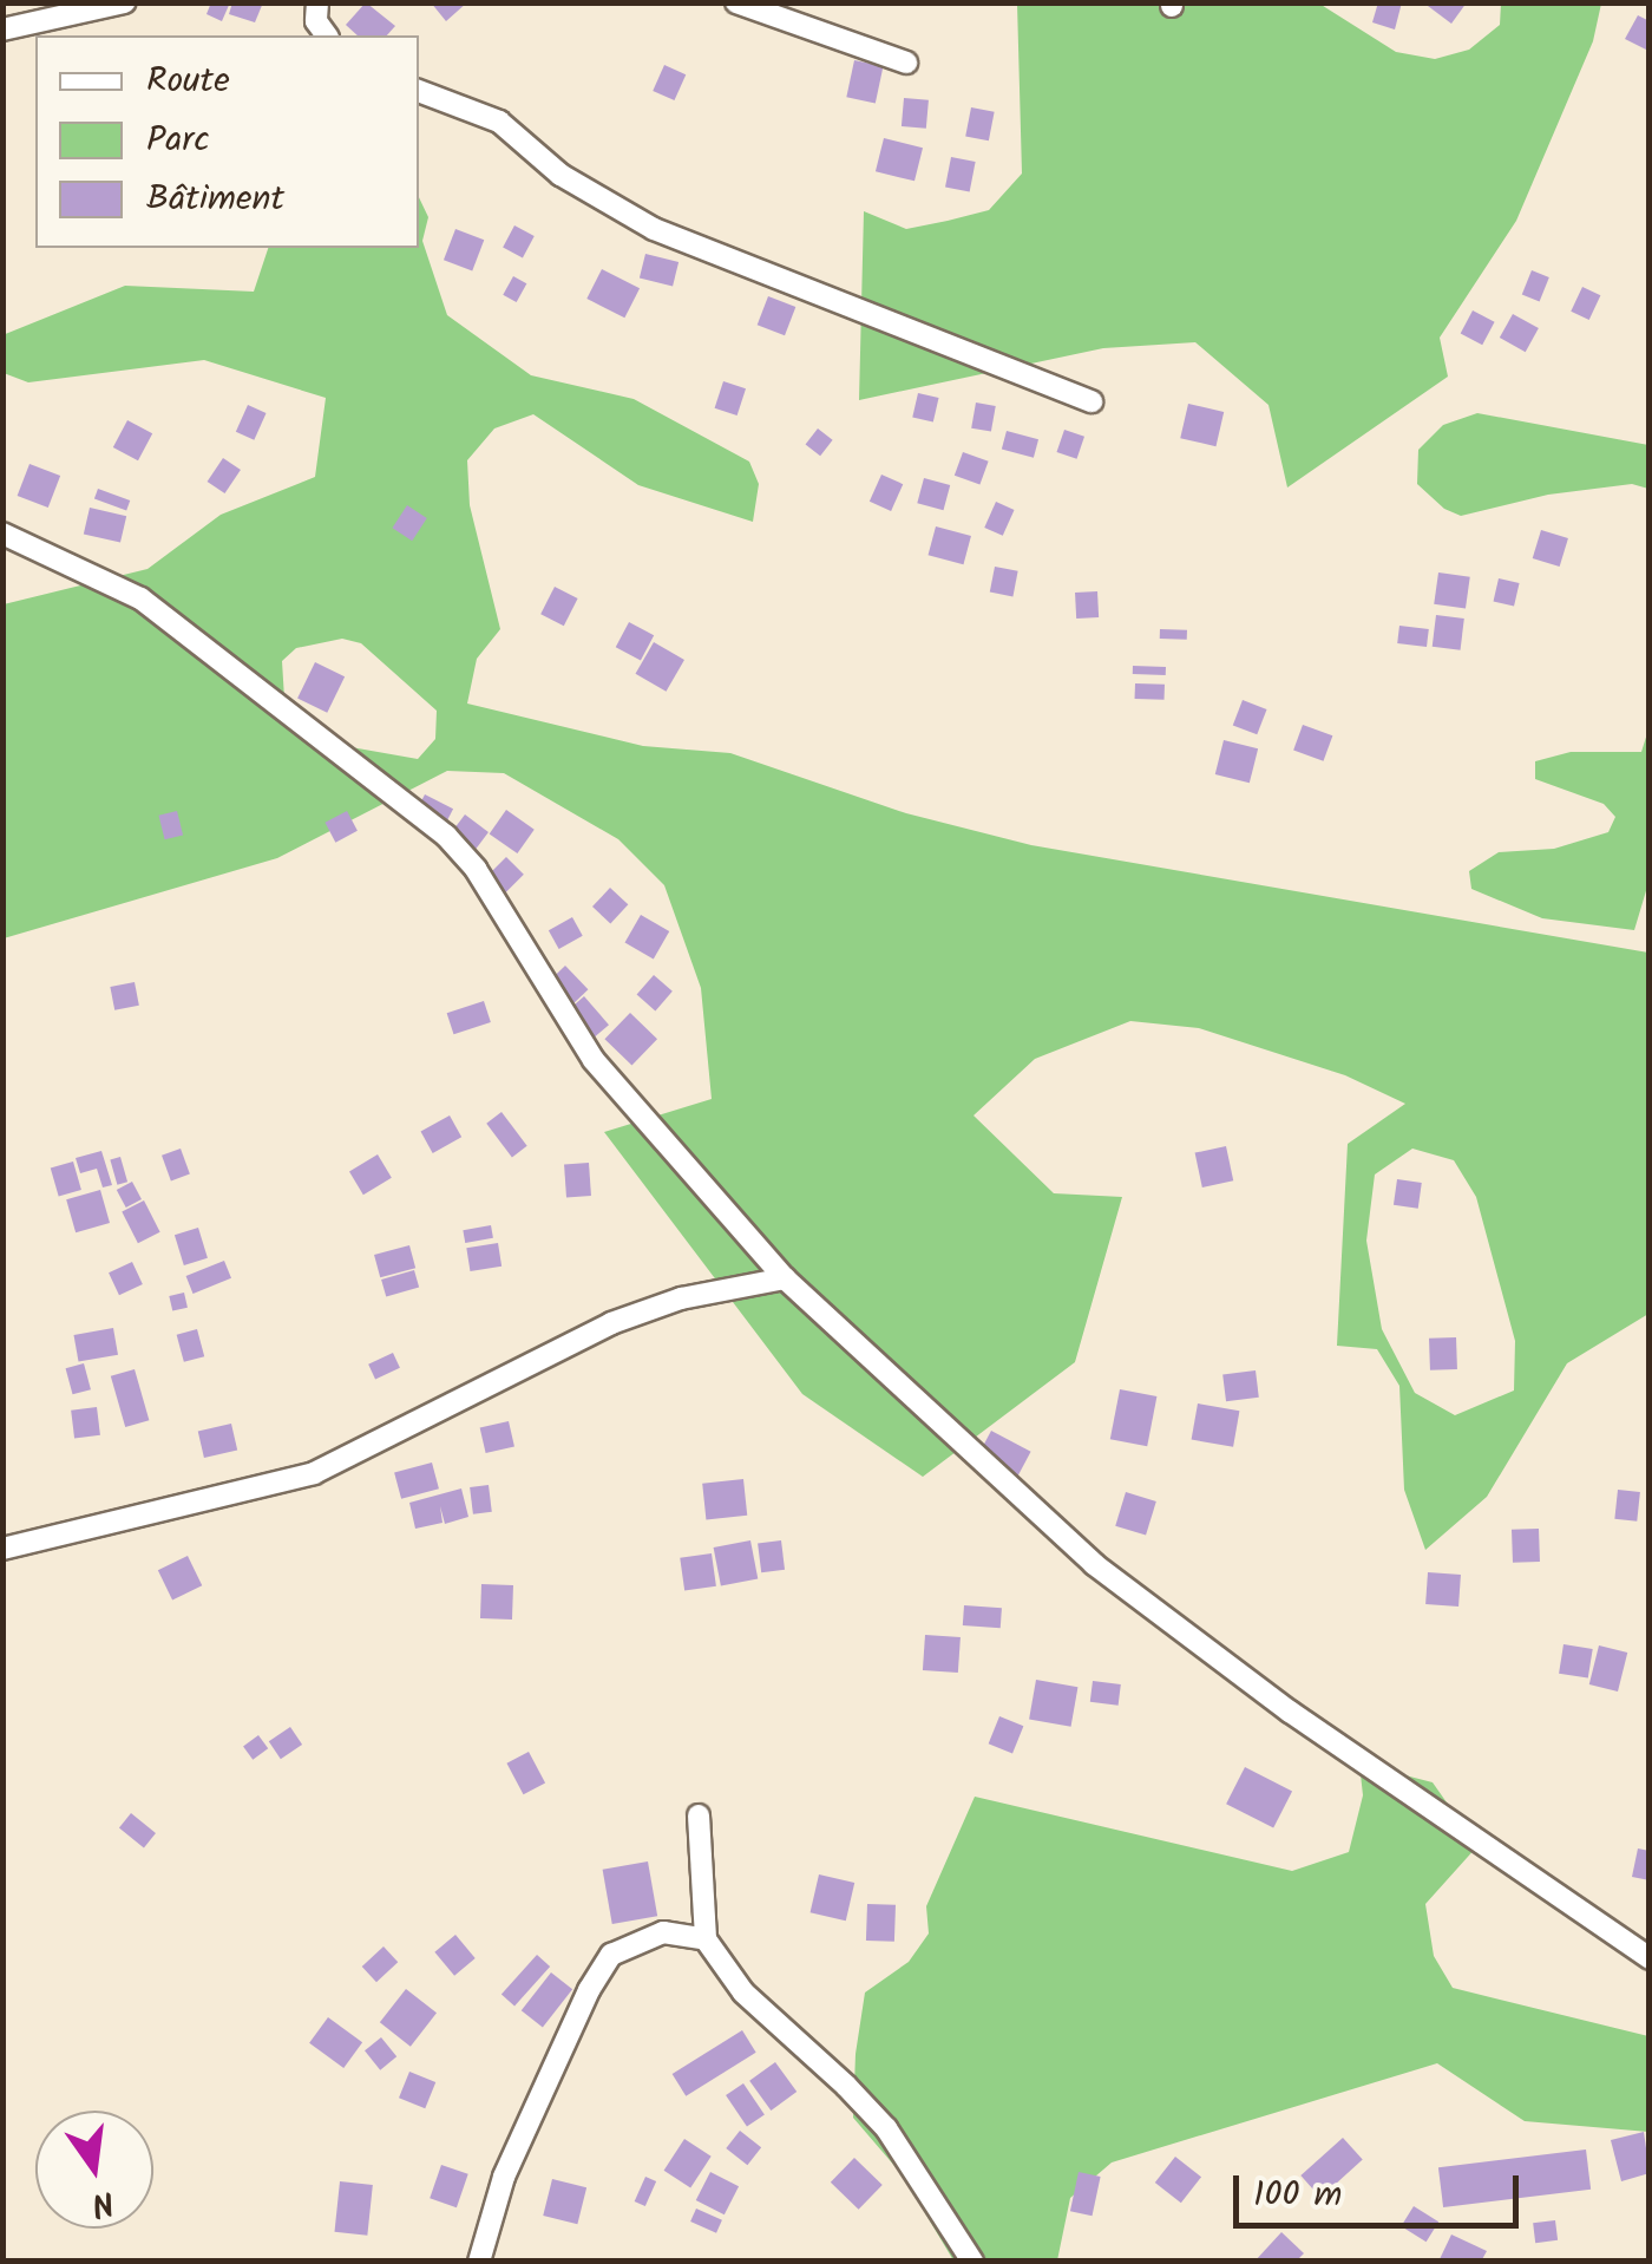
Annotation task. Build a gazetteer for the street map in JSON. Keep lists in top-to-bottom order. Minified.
{"legend":["Route","Parc","Bâtiment"],"scale_bar":"100 m","north":"bottom"}
